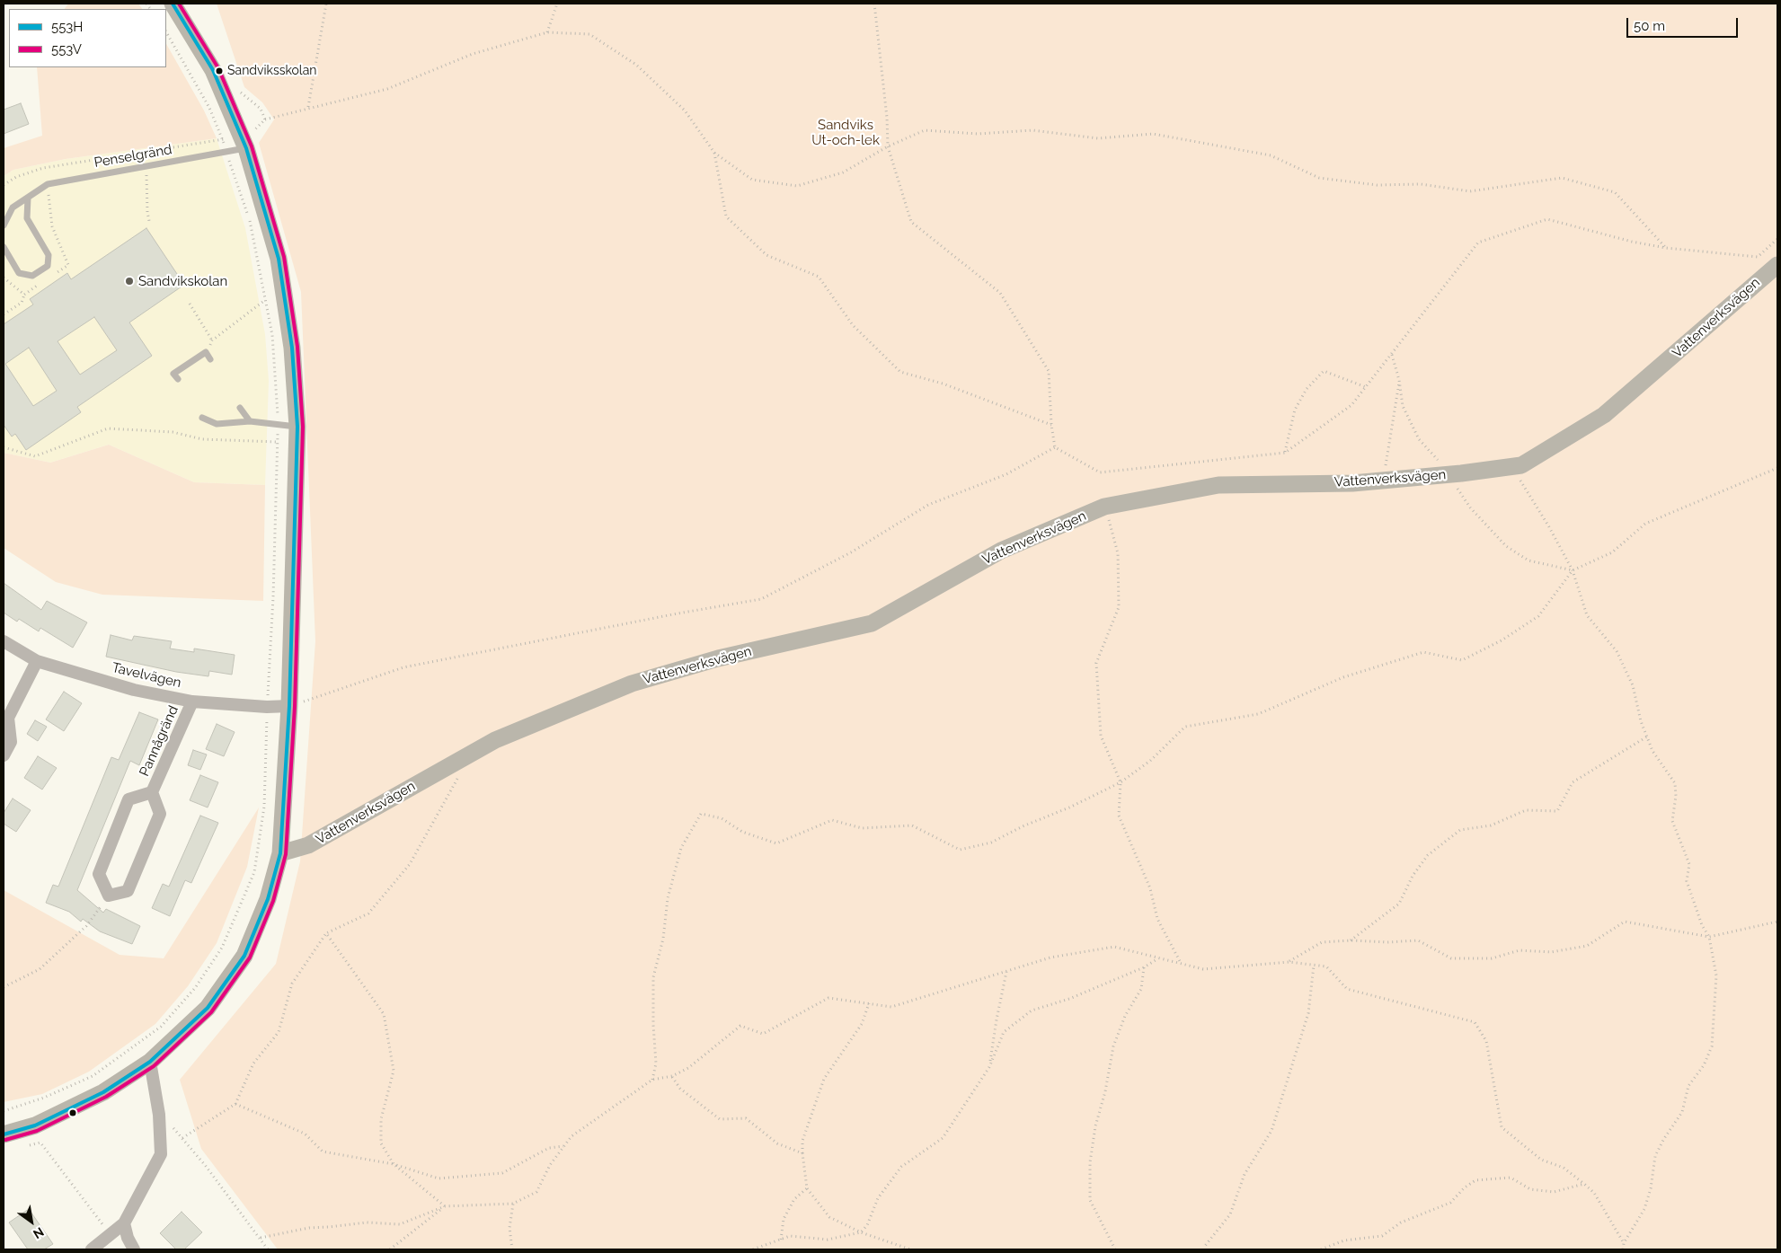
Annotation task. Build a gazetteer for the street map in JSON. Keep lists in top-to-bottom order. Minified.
{"streets":{"street":["Vattenverksvägen","Tavelvägen","Pannågränd"],"lane":["Penselgränd"]},"crossings":[["Tavelvägen","Pannågränd"]],"parks":["Sandviks Ut-och-lek"],"places":["Sandviksskolan","Sandvikskolan"],"lines":["transit line 553H","transit line 553V"],"legend":["553H","553V"],"scale_bar":"50 m","north":"bottom right"}
